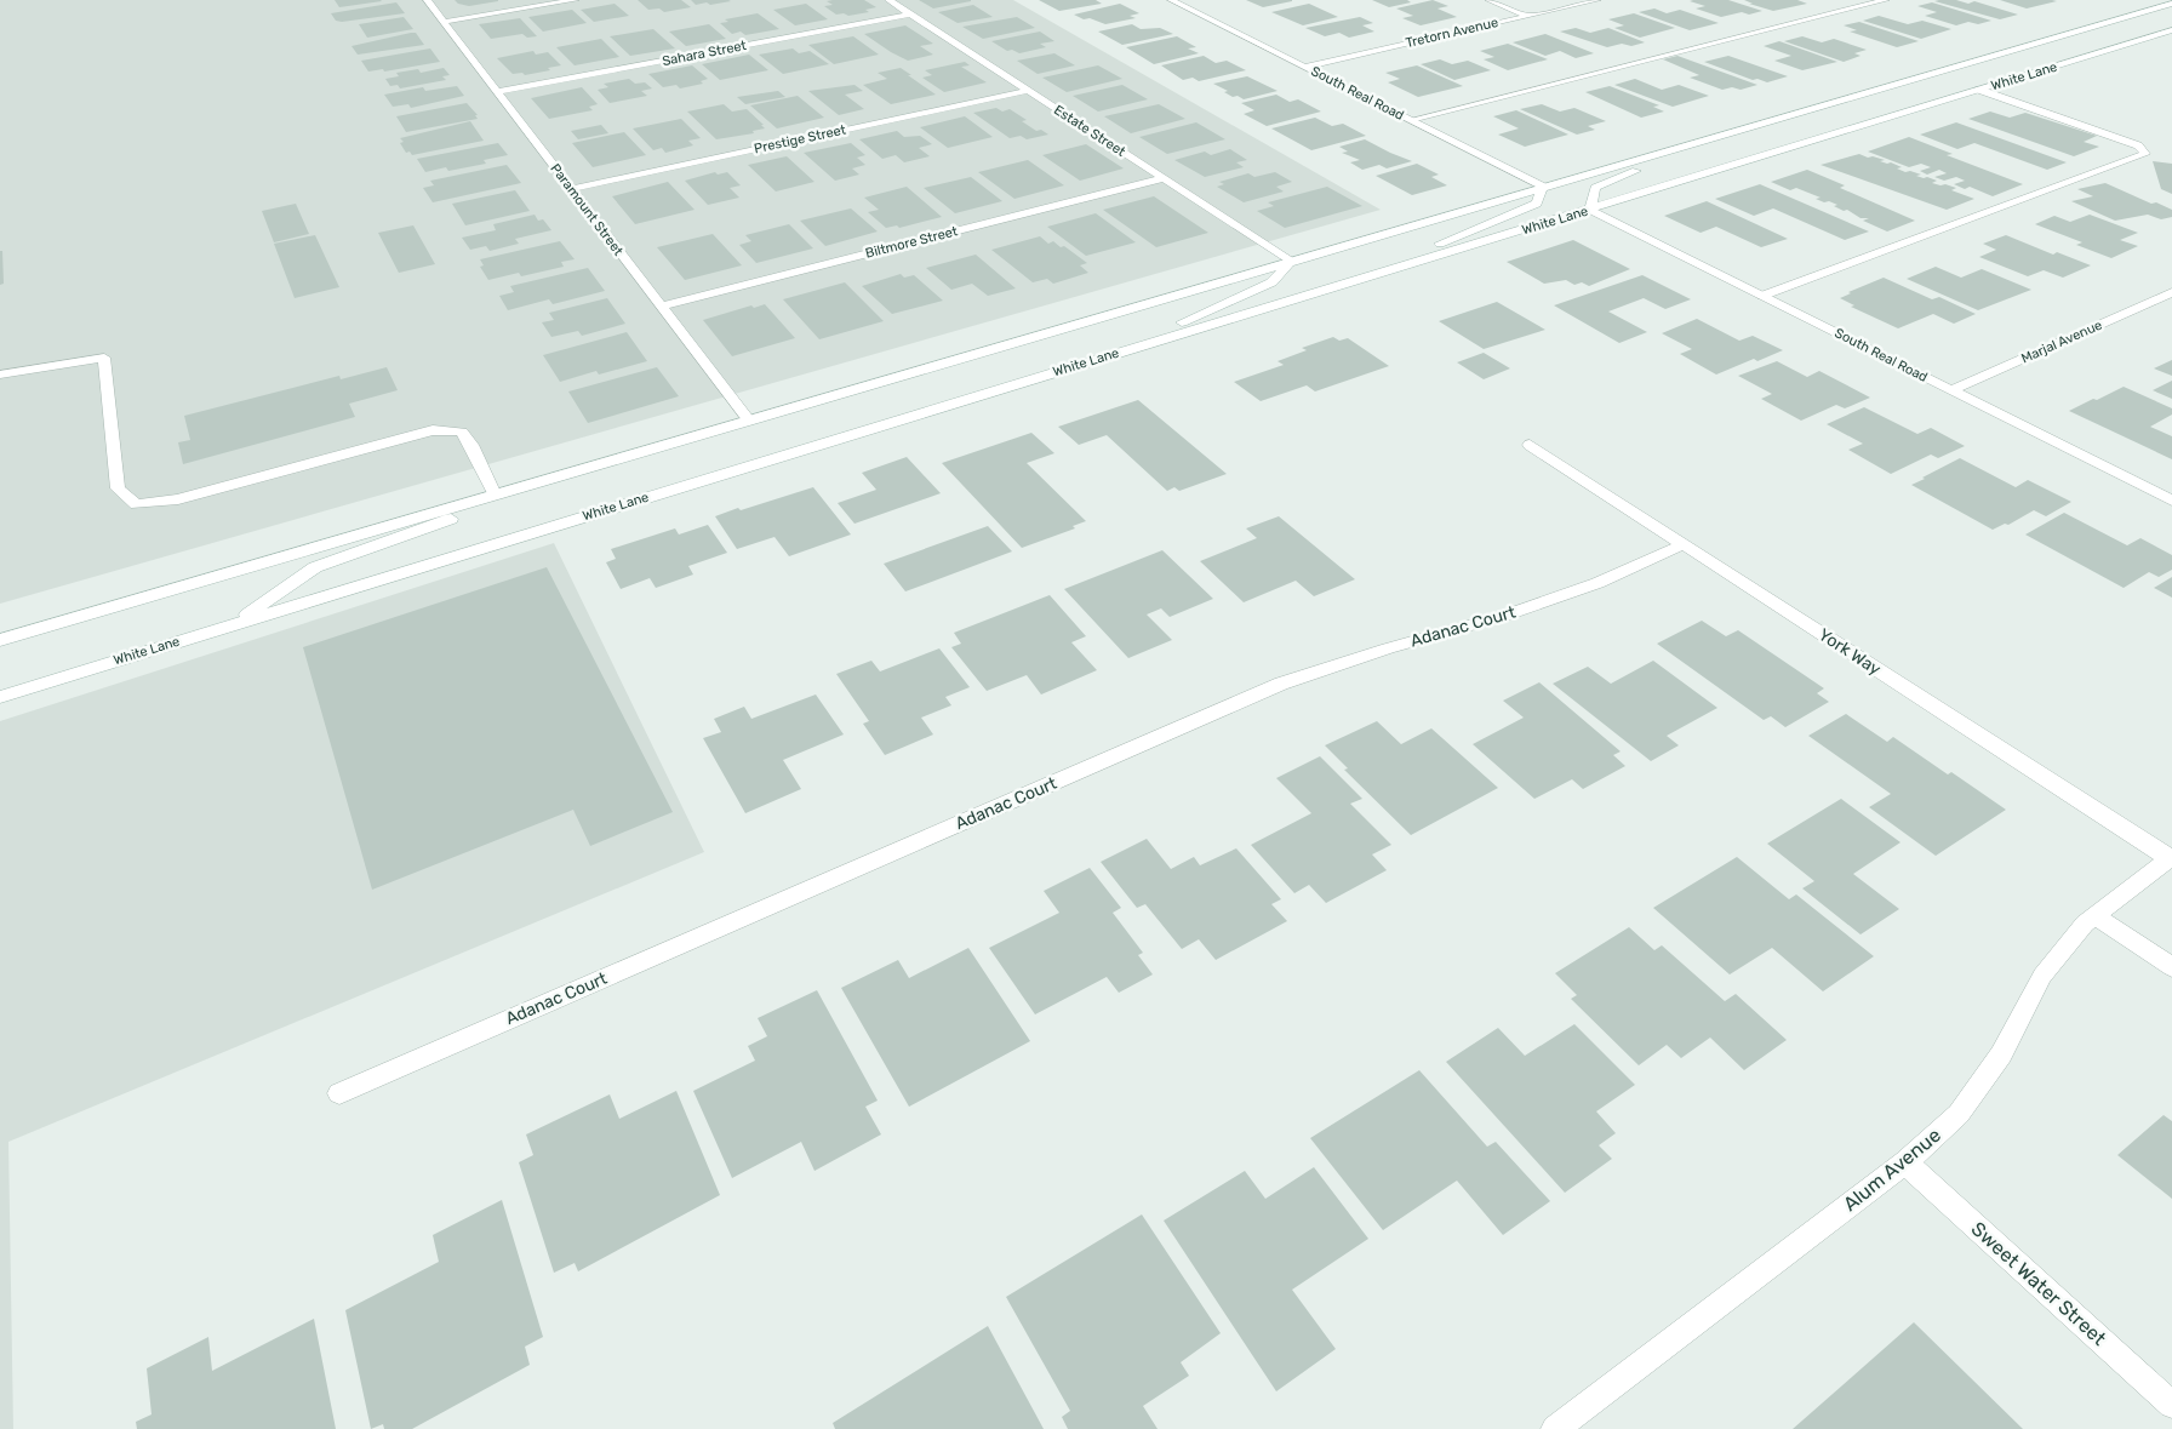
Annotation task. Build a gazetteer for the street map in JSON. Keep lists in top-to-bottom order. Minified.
{"streets":{"street":["Tretorn Avenue","Sahara Street","White Lane","South Real Road","Estate Street","Prestige Street","Paramount Street","Biltmore Street","Marjal Avenue","Adanac Court","York Way","Alum Avenue","Sweet Water Street"]},"crossings":[["Tretorn Avenue","South Real Road"],["Sahara Street","Estate Street"],["Sahara Street","Paramount Street"],["White Lane","South Real Road"],["White Lane","Estate Street"],["White Lane","Paramount Street"],["South Real Road","Marjal Avenue"],["Estate Street","Prestige Street"],["Estate Street","Biltmore Street"],["Prestige Street","Paramount Street"],["Paramount Street","Biltmore Street"],["Adanac Court","York Way"],["York Way","Alum Avenue"],["Alum Avenue","Sweet Water Street"]]}
